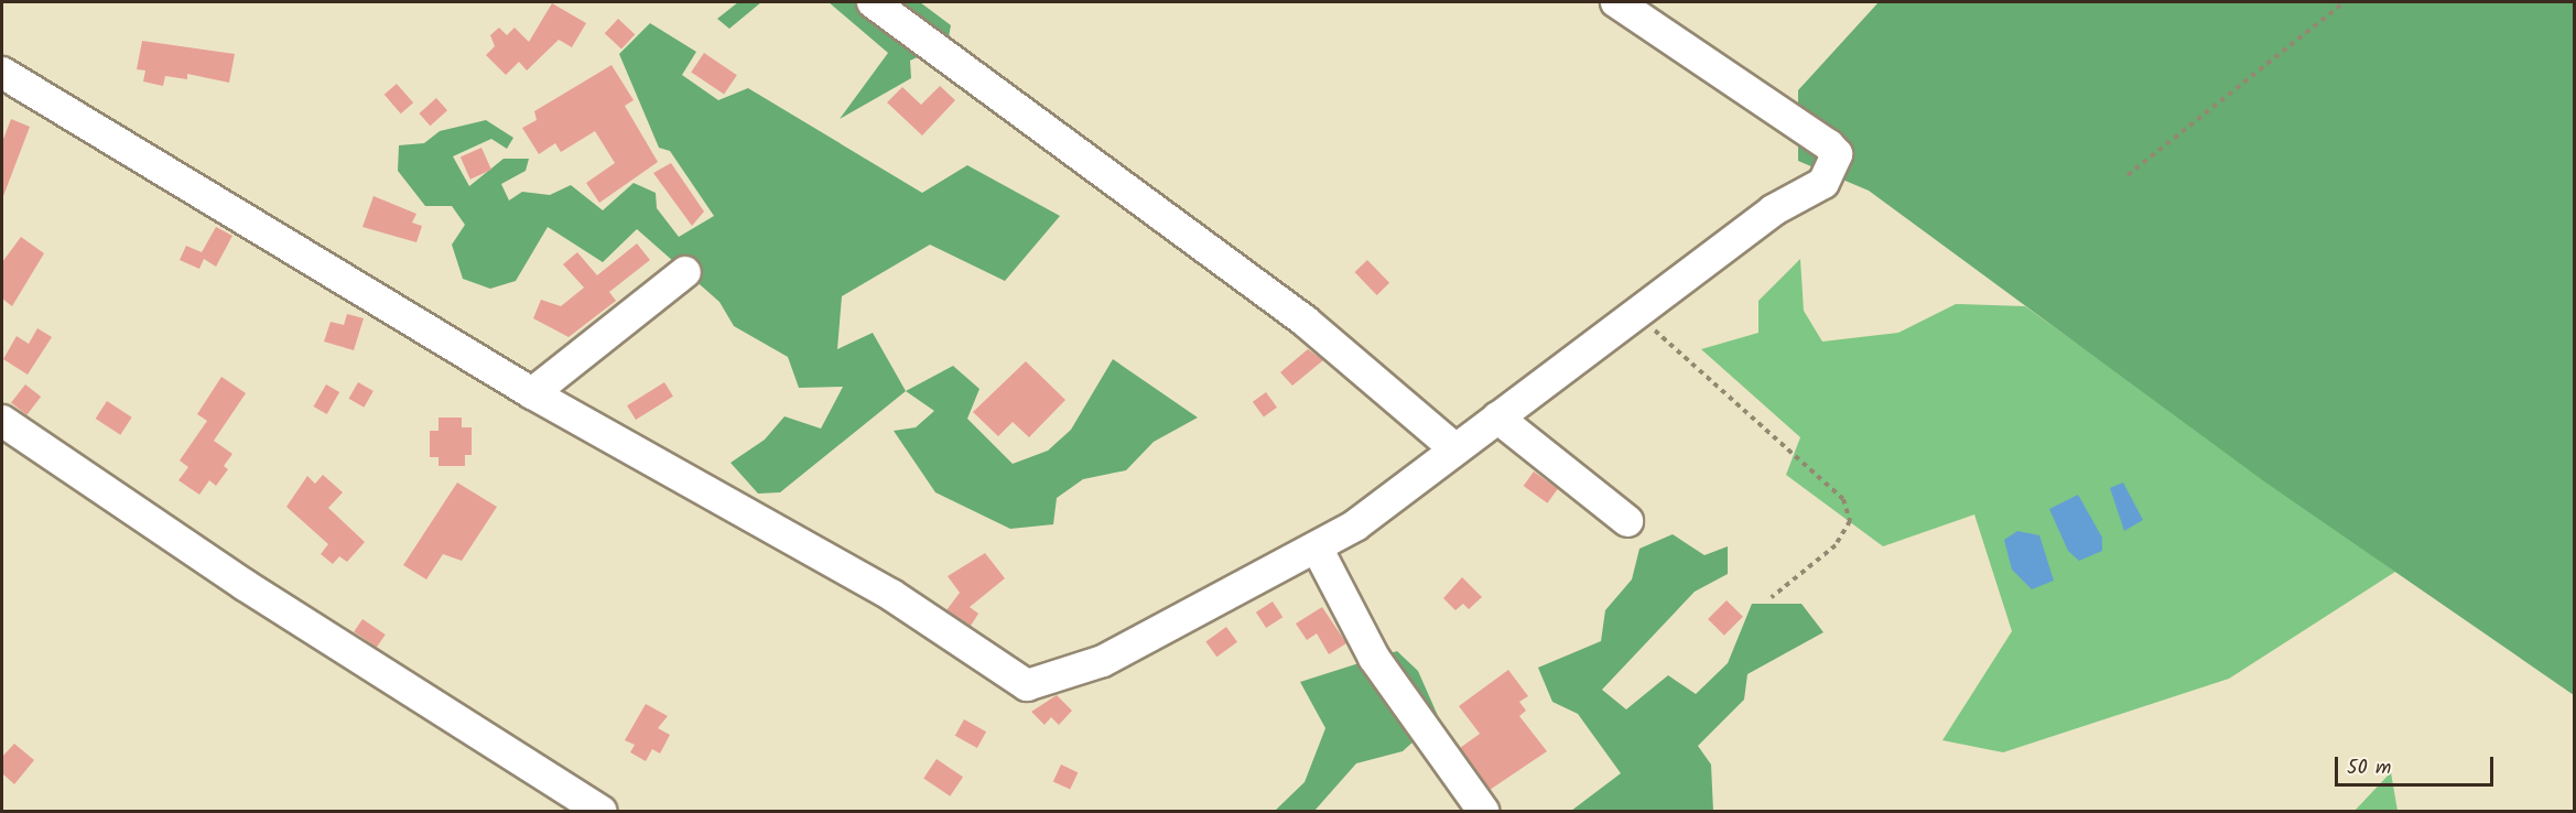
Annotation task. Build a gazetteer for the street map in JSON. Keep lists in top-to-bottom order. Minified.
{"scale_bar":"50 m"}
